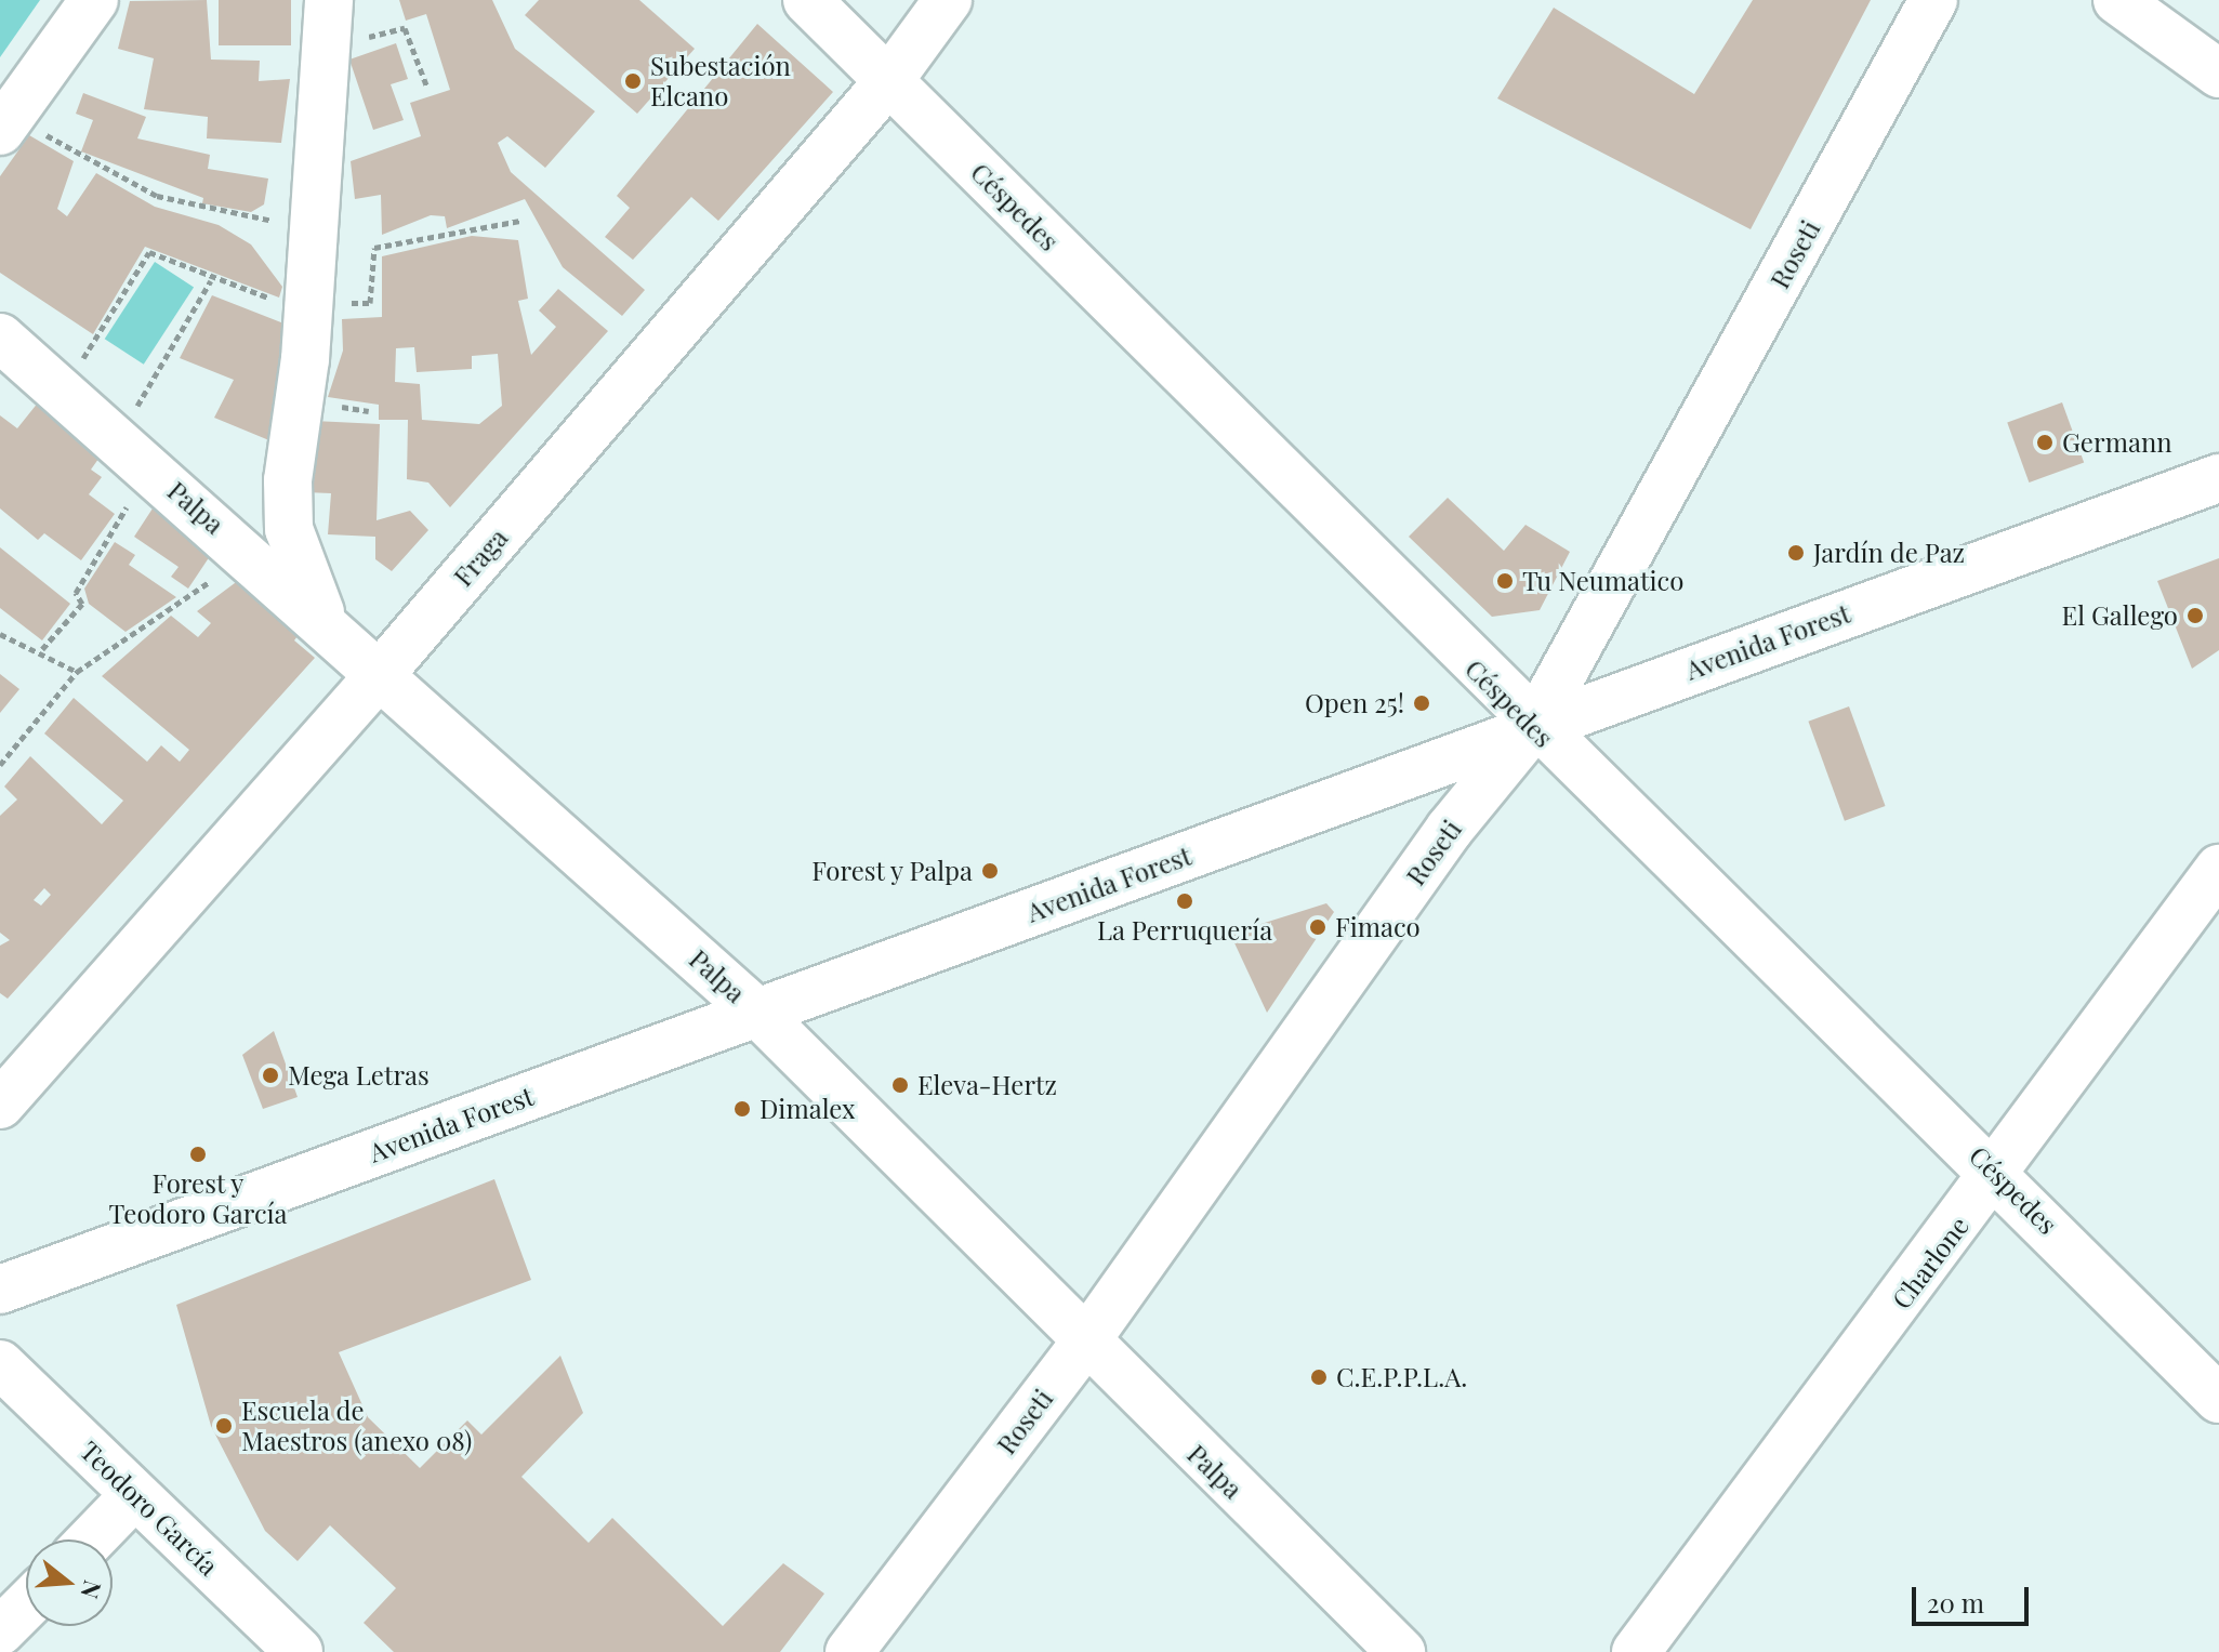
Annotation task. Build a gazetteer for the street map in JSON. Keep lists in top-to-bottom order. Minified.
{"streets":{"street":["Céspedes","Roseti","Palpa","Fraga","Avenida Forest","Charlone","Teodoro García"]},"crossings":[["Céspedes","Roseti"],["Céspedes","Fraga"],["Céspedes","Avenida Forest"],["Céspedes","Charlone"],["Roseti","Palpa"],["Roseti","Avenida Forest"],["Palpa","Fraga"],["Palpa","Avenida Forest"]],"places":["Subestación Elcano","Germann","Jardín de Paz","Tu Neumatico","El Gallego","Open 25!","Forest y Palpa","La Perruquería","Fimaco","Mega Letras","Eleva-Hertz","Dimalex","Forest y Teodoro García","C.E.P.P.L.A.","Escuela de Maestros (anexo 08)"],"scale_bar":"20 m","north":"right"}
